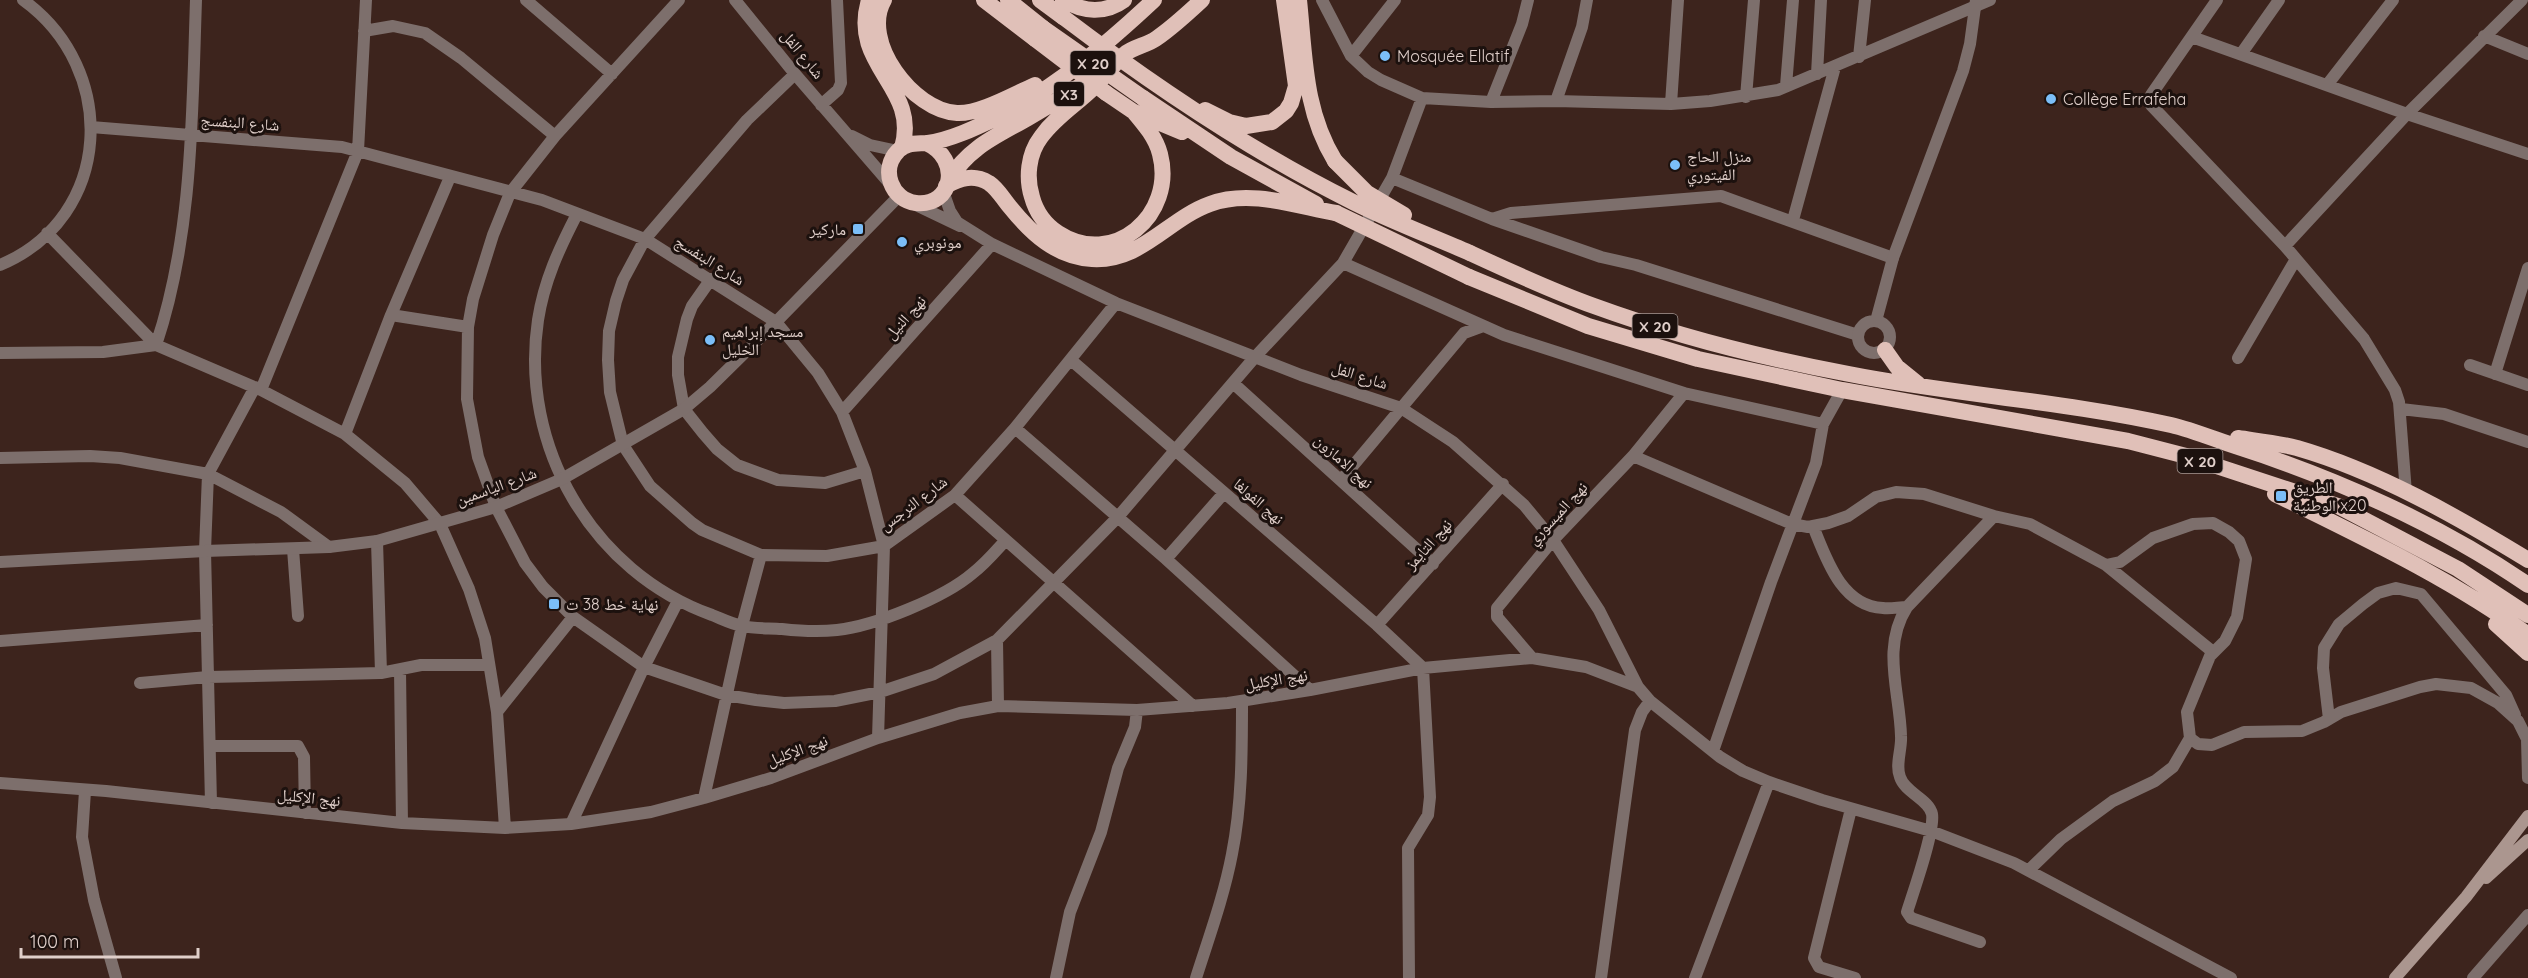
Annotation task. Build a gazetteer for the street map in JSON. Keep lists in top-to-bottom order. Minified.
{"streets":{"highway":["X 20","X3"],"street":["شارع الفل","شارع البنفسج","نهج النيل","نهج الامازون","شارع الياسمين","نهج الفولغا","شارع النرجس","نهج الميسوري","نهج التايمز","نهج الإكليل"]},"crossings":[["شارع الفل","نهج النيل"],["شارع الفل","شارع النرجس"],["شارع الفل","نهج الميسوري"],["شارع الفل","نهج التايمز"],["شارع الفل","نهج الإكليل"],["X3","شارع الياسمين"],["شارع البنفسج","نهج النيل"],["شارع البنفسج","شارع الياسمين"],["شارع البنفسج","شارع النرجس"],["شارع البنفسج","نهج الإكليل"],["نهج الامازون","نهج التايمز"],["شارع الياسمين","شارع النرجس"],["نهج الفولغا","شارع النرجس"],["نهج الفولغا","نهج التايمز"],["نهج الفولغا","نهج الإكليل"],["نهج الميسوري","نهج الإكليل"]],"places":{"other":["Mosquée Ellatif","Collège Errafeha","منزل الحاج الفيتوري","مونوبري","مسجد إبراهيم الخليل"],"transit":["ماركير","الطريق الوطنية x20","نهاية خط 38 ت"]},"scale_bar":"100 m"}
